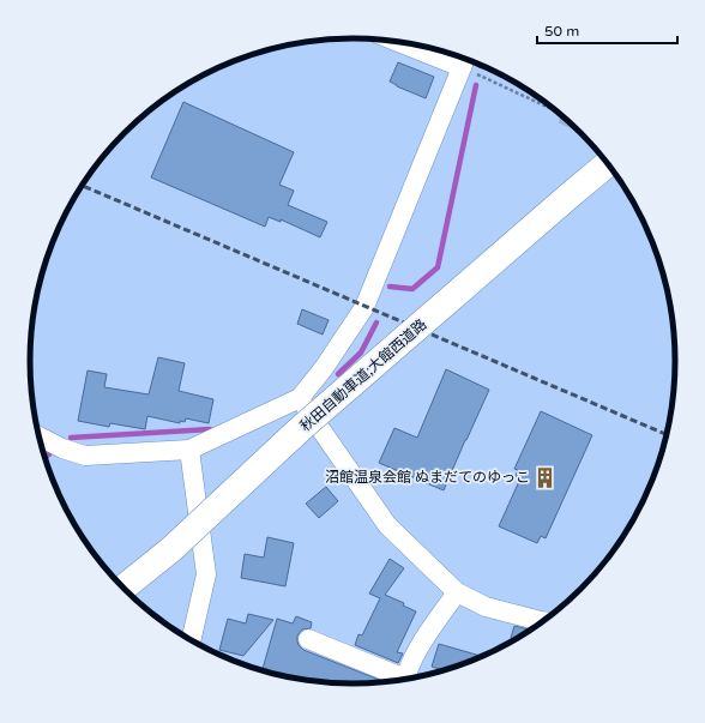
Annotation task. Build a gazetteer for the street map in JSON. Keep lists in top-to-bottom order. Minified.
{"streets":{"highway":["秋田自動車道;大館西道路"]},"places":{"building":["沼館温泉会館 ぬまだてのゆっこ"]},"scale_bar":"50 m"}
